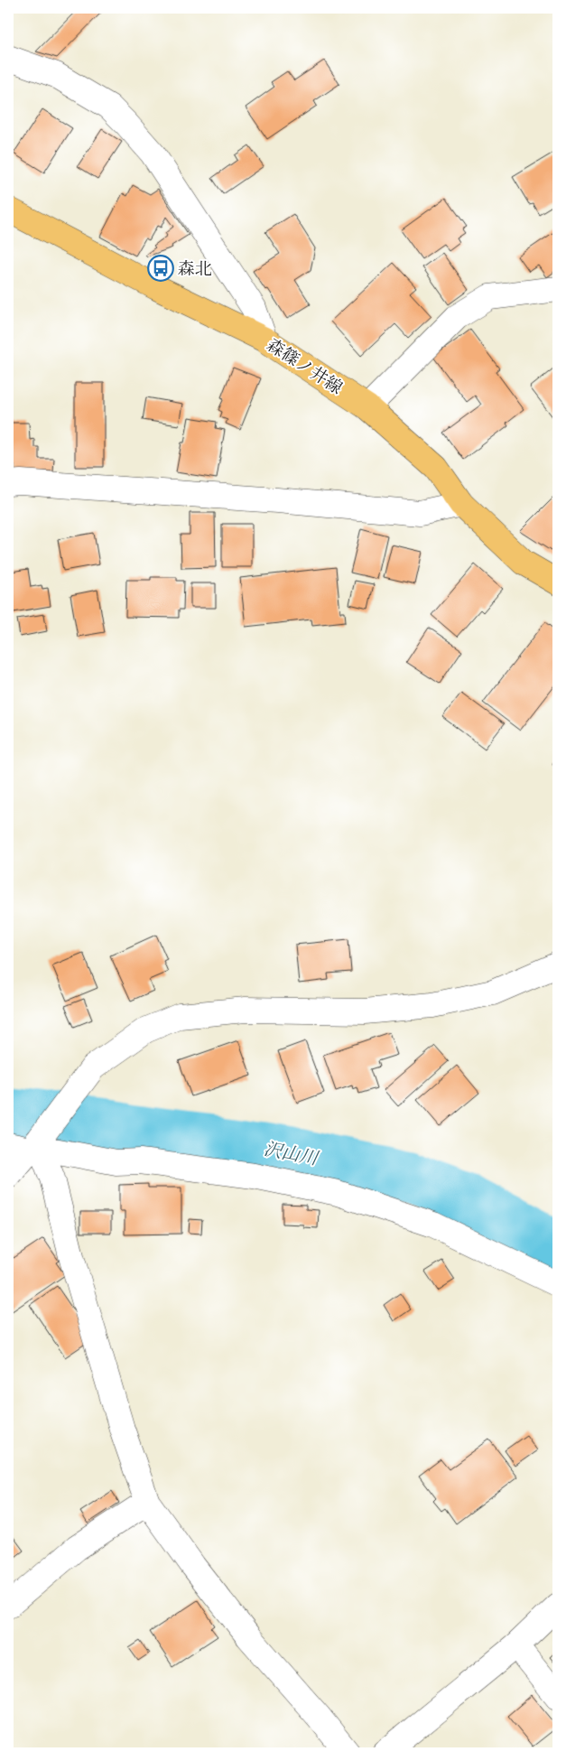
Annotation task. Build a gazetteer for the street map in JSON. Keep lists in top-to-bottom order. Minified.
{"streets":{"main road":["森篠ノ井線"]},"water":["沢山川"],"places":{"bus stop":["森北"]}}
